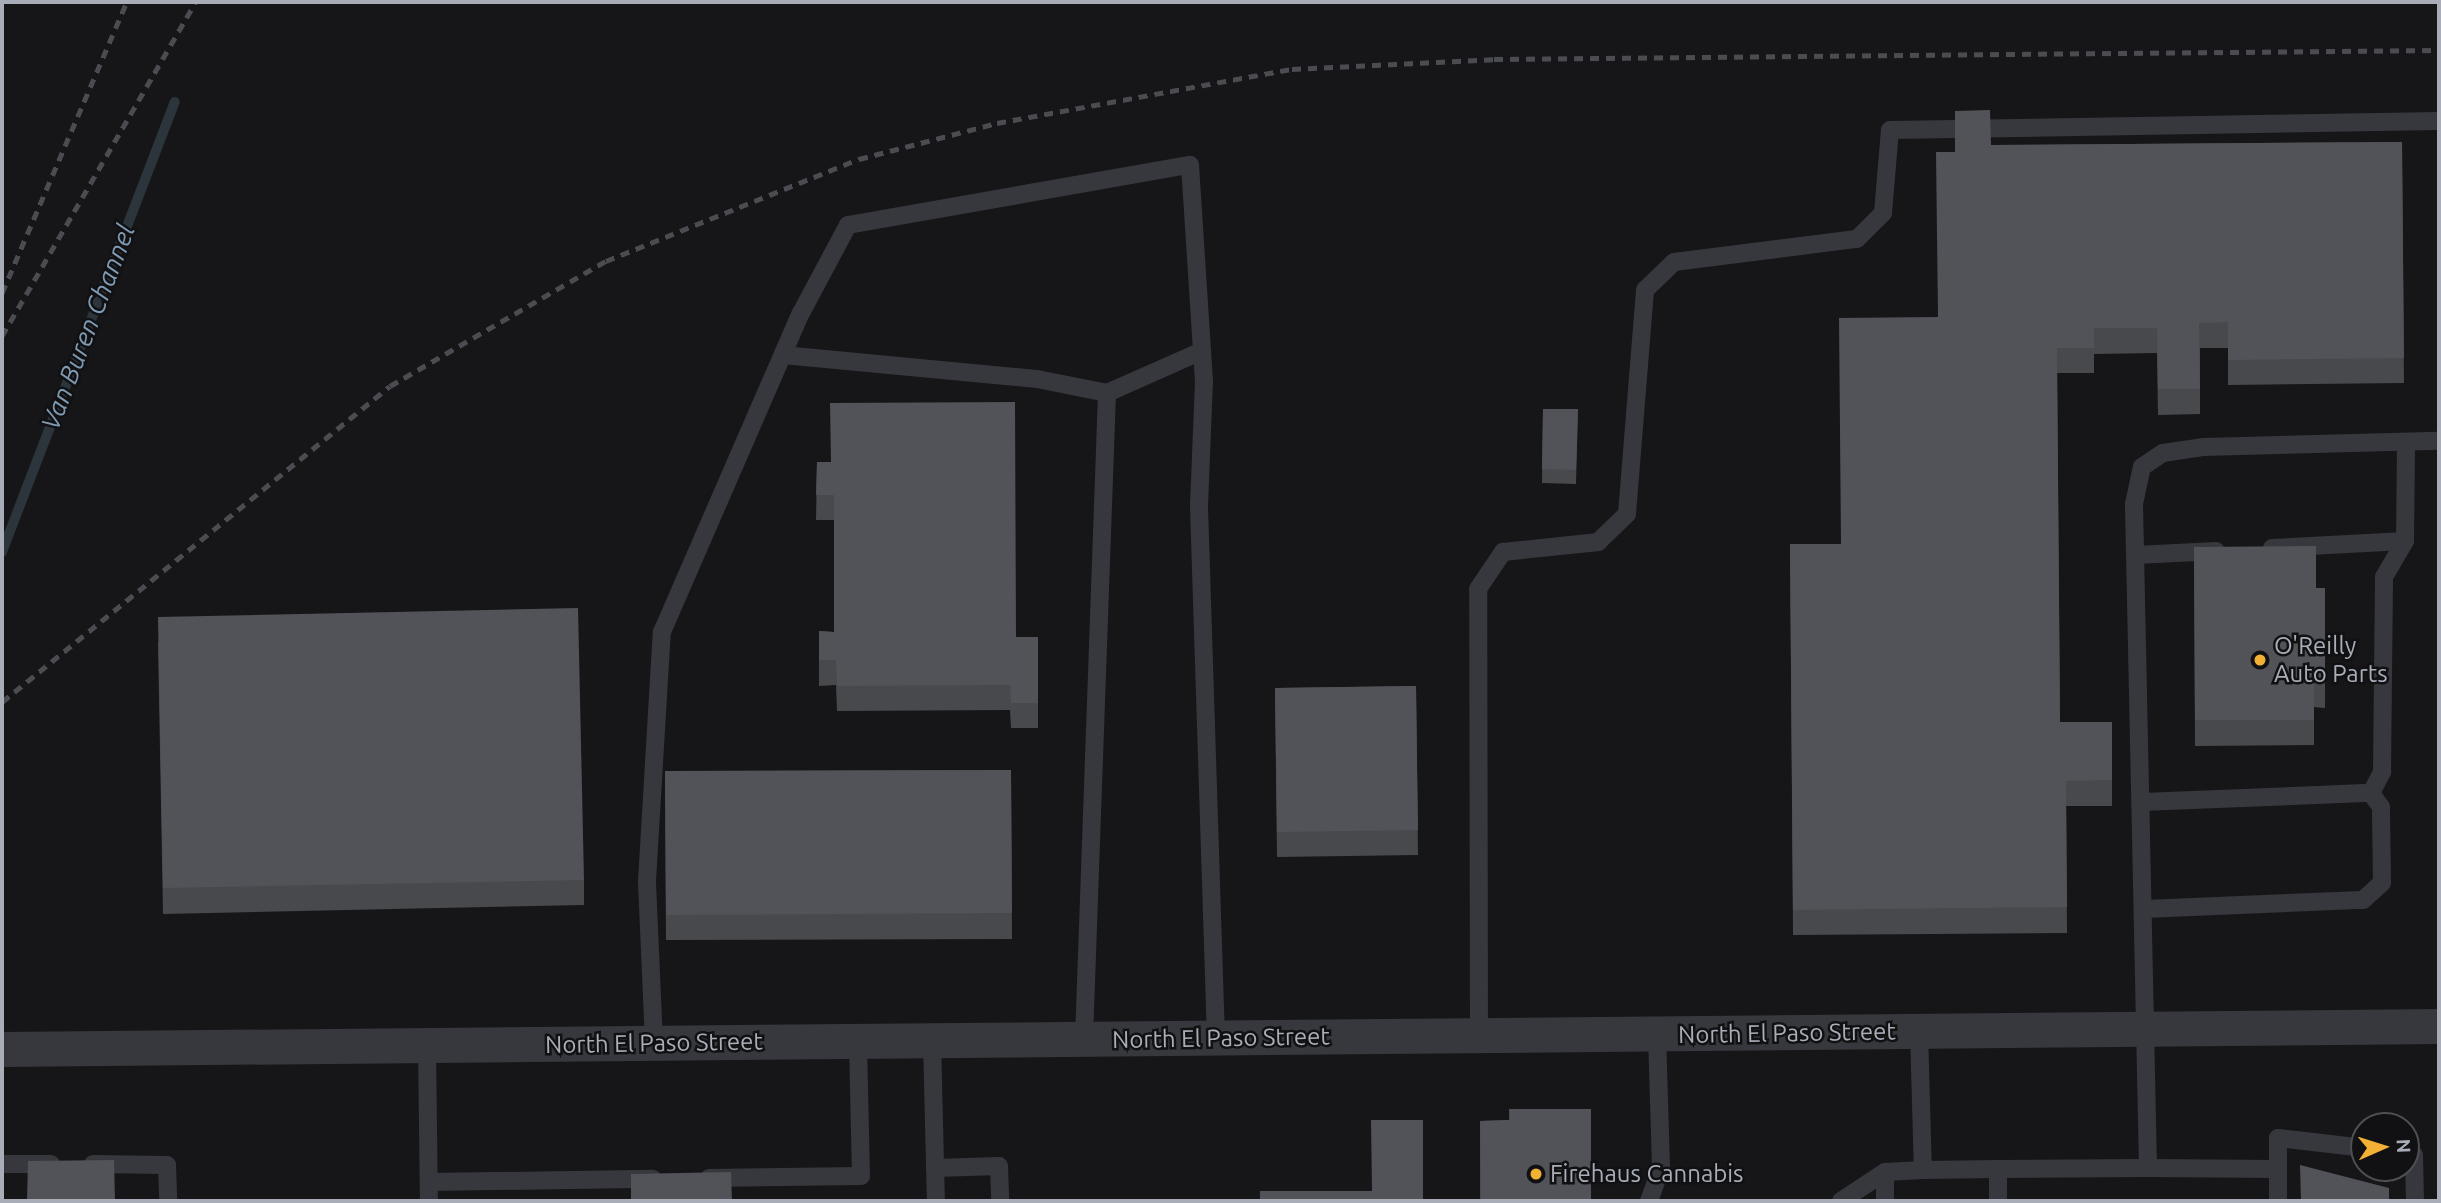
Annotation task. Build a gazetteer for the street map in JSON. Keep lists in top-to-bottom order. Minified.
{"streets":{"street":["North El Paso Street"]},"water":["Van Buren Channel"],"places":["O'Reilly Auto Parts","Firehaus Cannabis"],"north":"right"}
